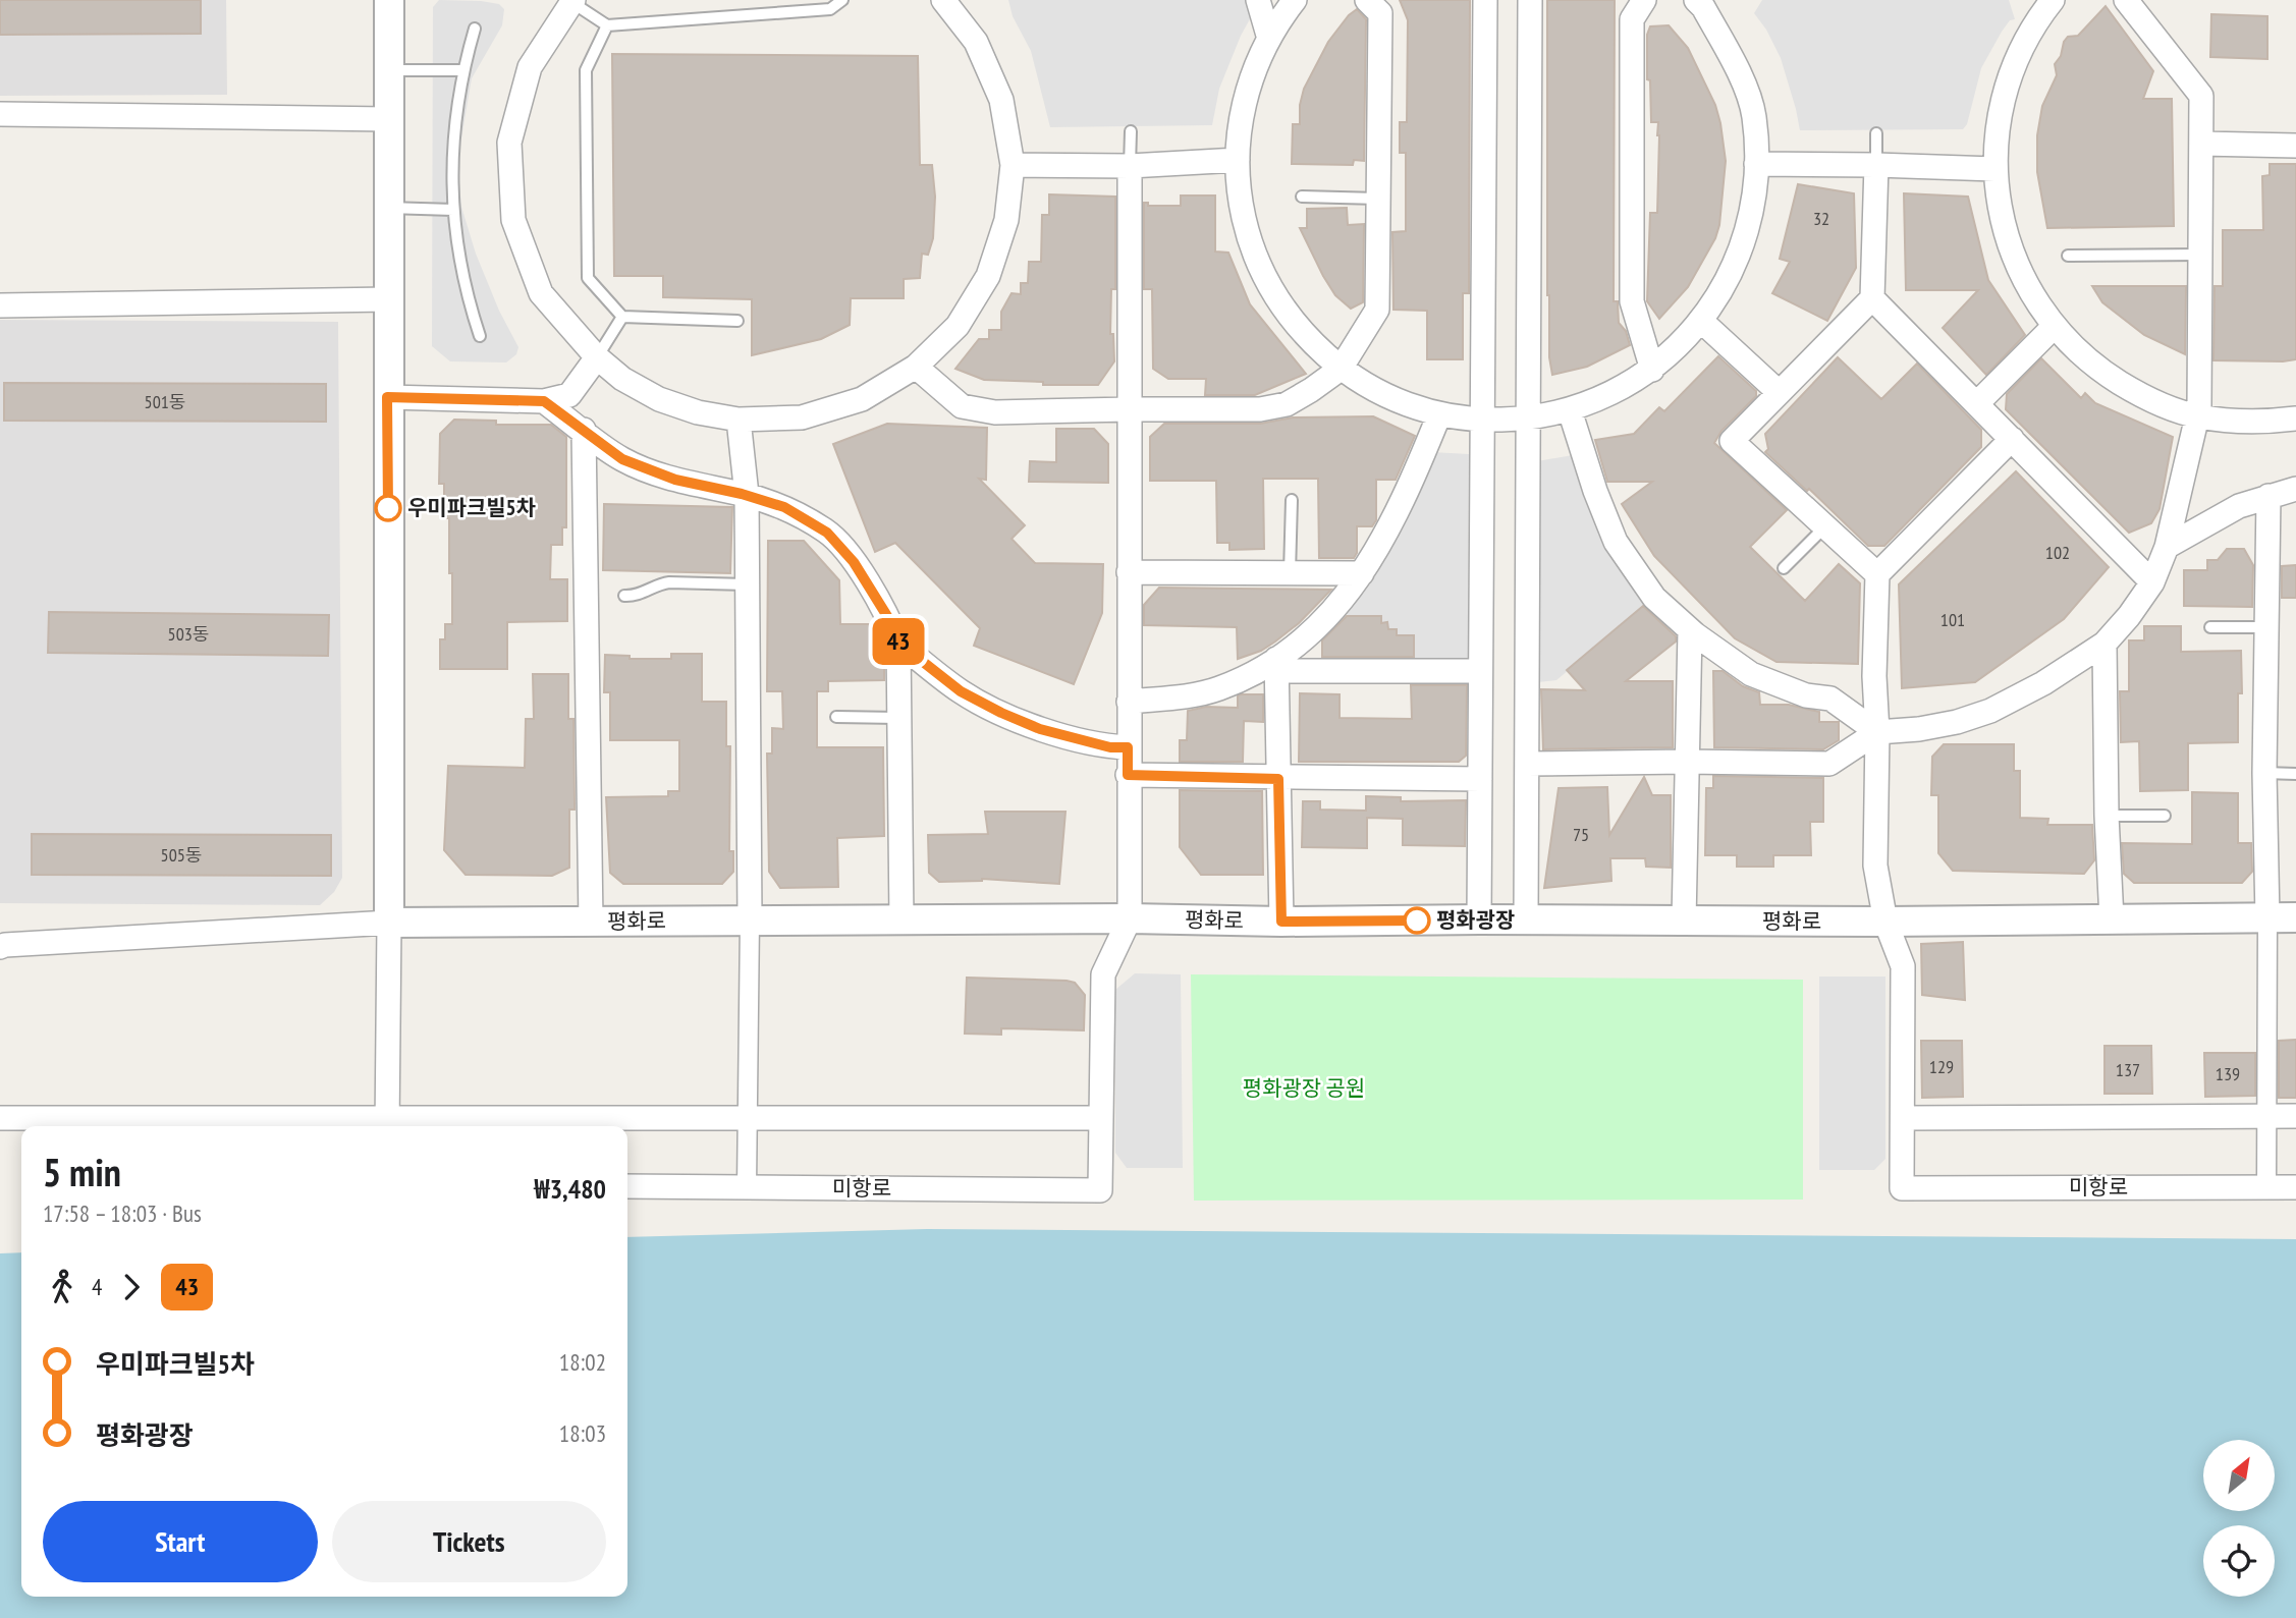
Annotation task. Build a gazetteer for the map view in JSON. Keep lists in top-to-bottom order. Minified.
{"streets":{"street":["평화로","미항로"]},"parks":["평화광장 공원"],"places":["우미파크빌5차","평화광장"],"lines":["bus line 43"],"house_numbers":["32","501동","102","101","503동","75","505동","129","137","139"],"north":"top right","page":{"on_map":"43","heading":["5 min","17:58 – 18:03 · Bus","₩3,480"],"legs":["4","43"],"list":[{"name":"우미파크빌5차","value":"18:02"},{"name":"평화광장","value":"18:03"}],"buttons":["Start","Tickets"]}}
